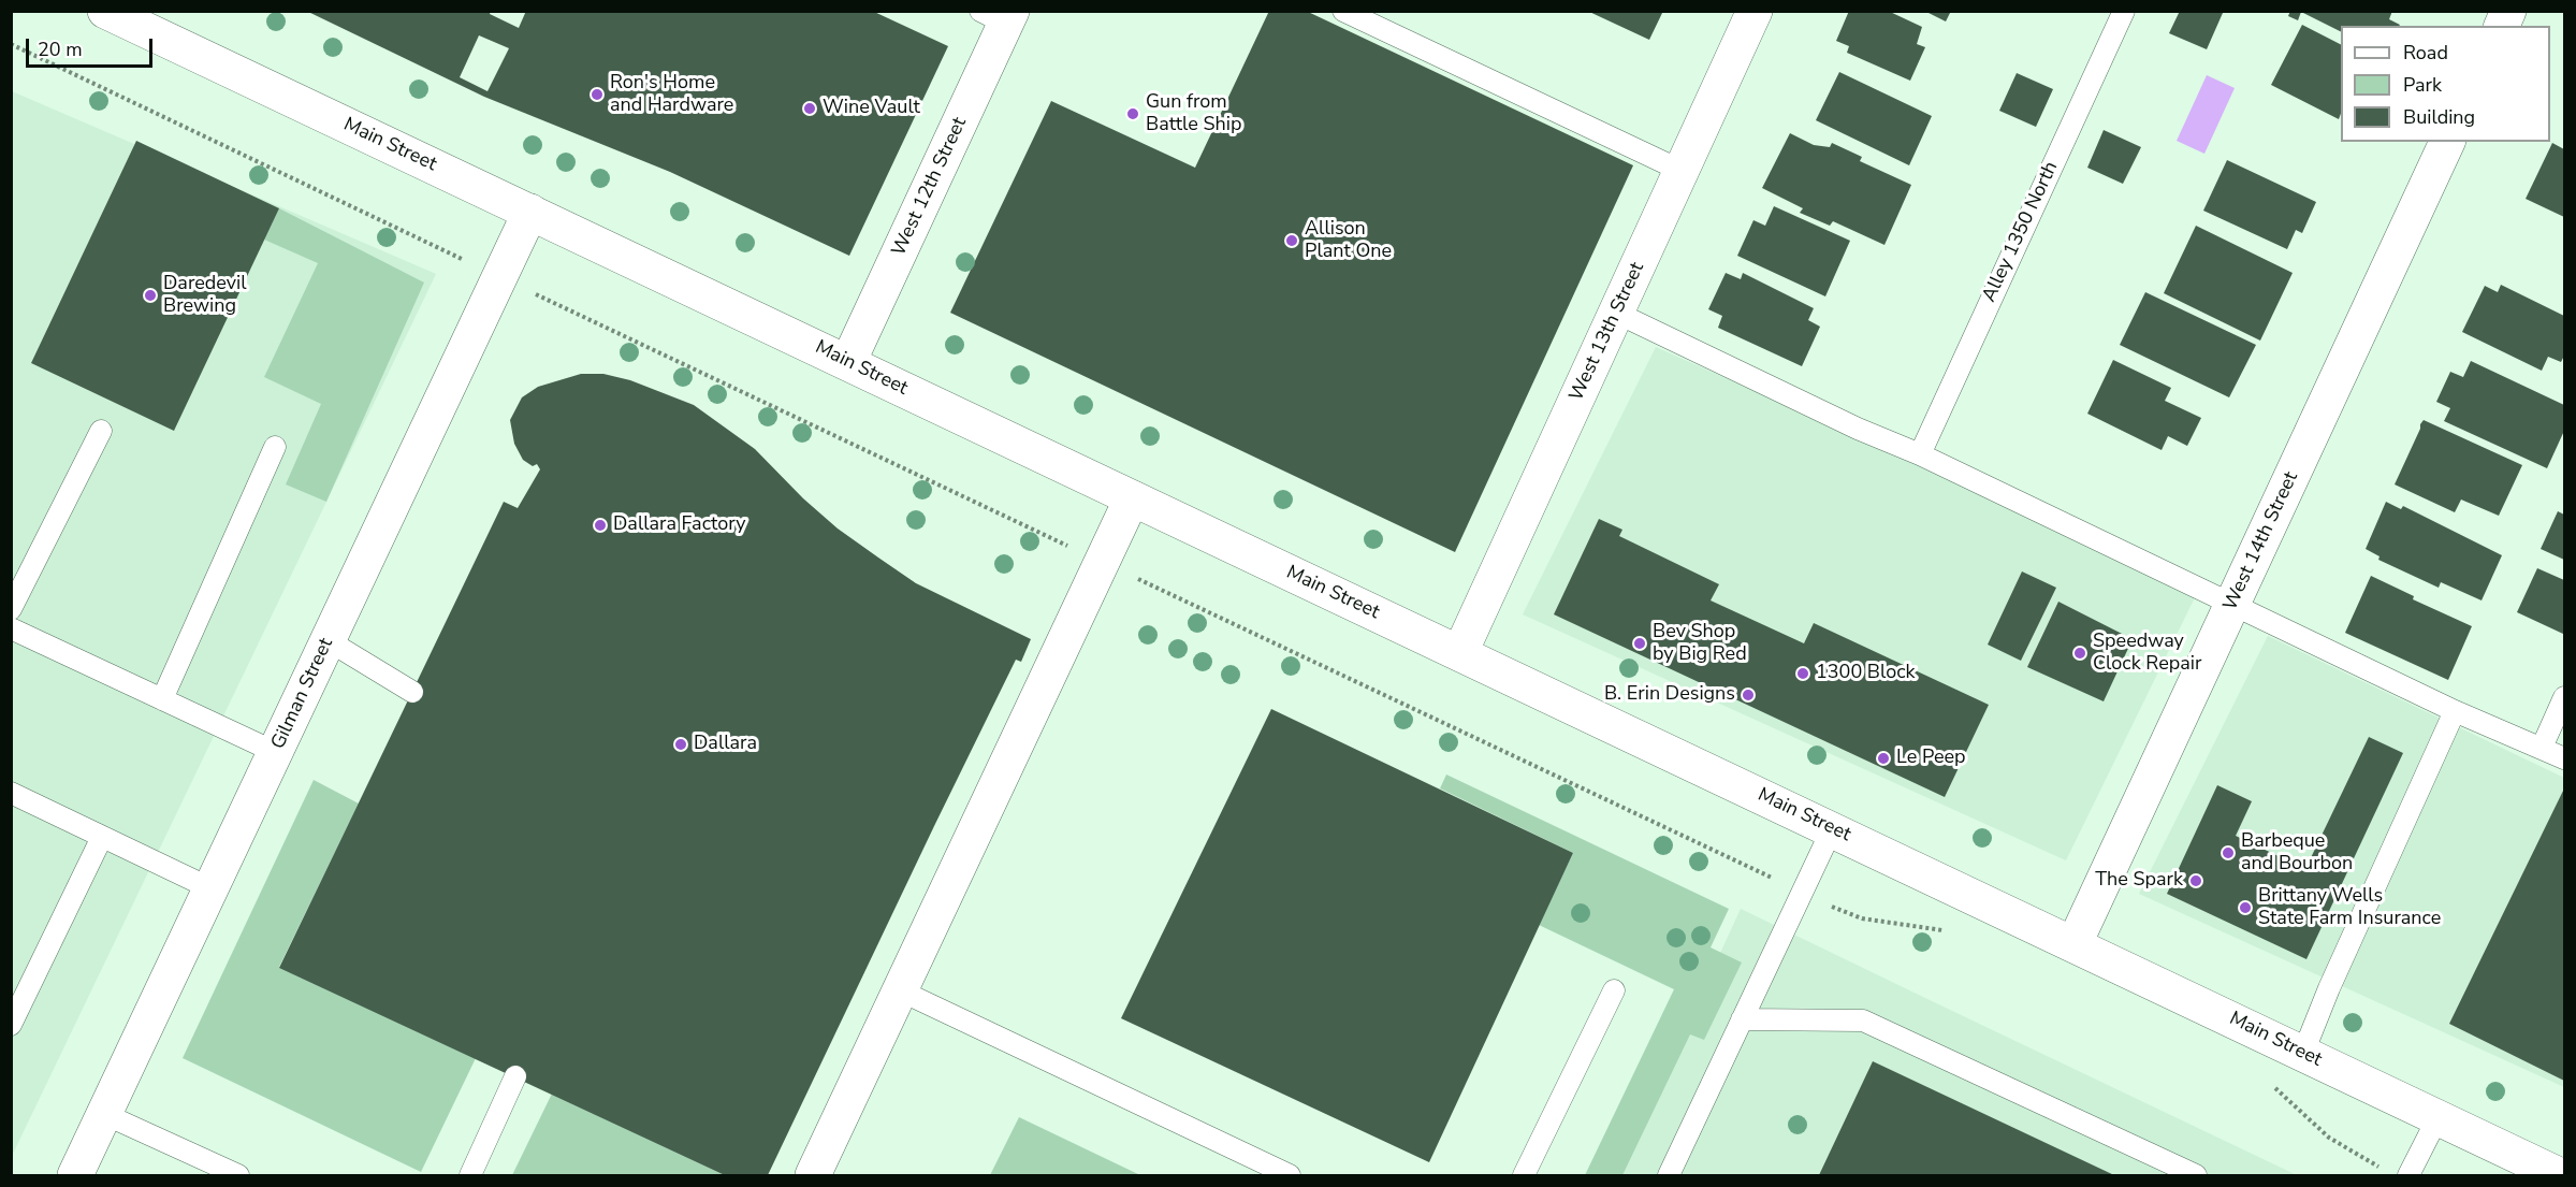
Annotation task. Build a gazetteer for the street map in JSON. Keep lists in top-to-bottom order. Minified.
{"streets":{"street":["Main Street","West 12th Street","West 13th Street","West 14th Street","Gilman Street"],"lane":["Alley 1350 North"]},"crossings":[["Main Street","West 12th Street"],["Main Street","West 13th Street"],["Main Street","West 14th Street"],["Main Street","Gilman Street"]],"places":["Ron's Home and Hardware","Wine Vault","Gun from Battle Ship","Allison Plant One","Daredevil Brewing","Dallara Factory","Bev Shop by Big Red","Speedway Clock Repair","1300 Block","B. Erin Designs","Dallara","Le Peep","Barbeque and Bourbon","The Spark","Brittany Wells State Farm Insurance"],"legend":["Road","Park","Building"],"scale_bar":"20 m"}
